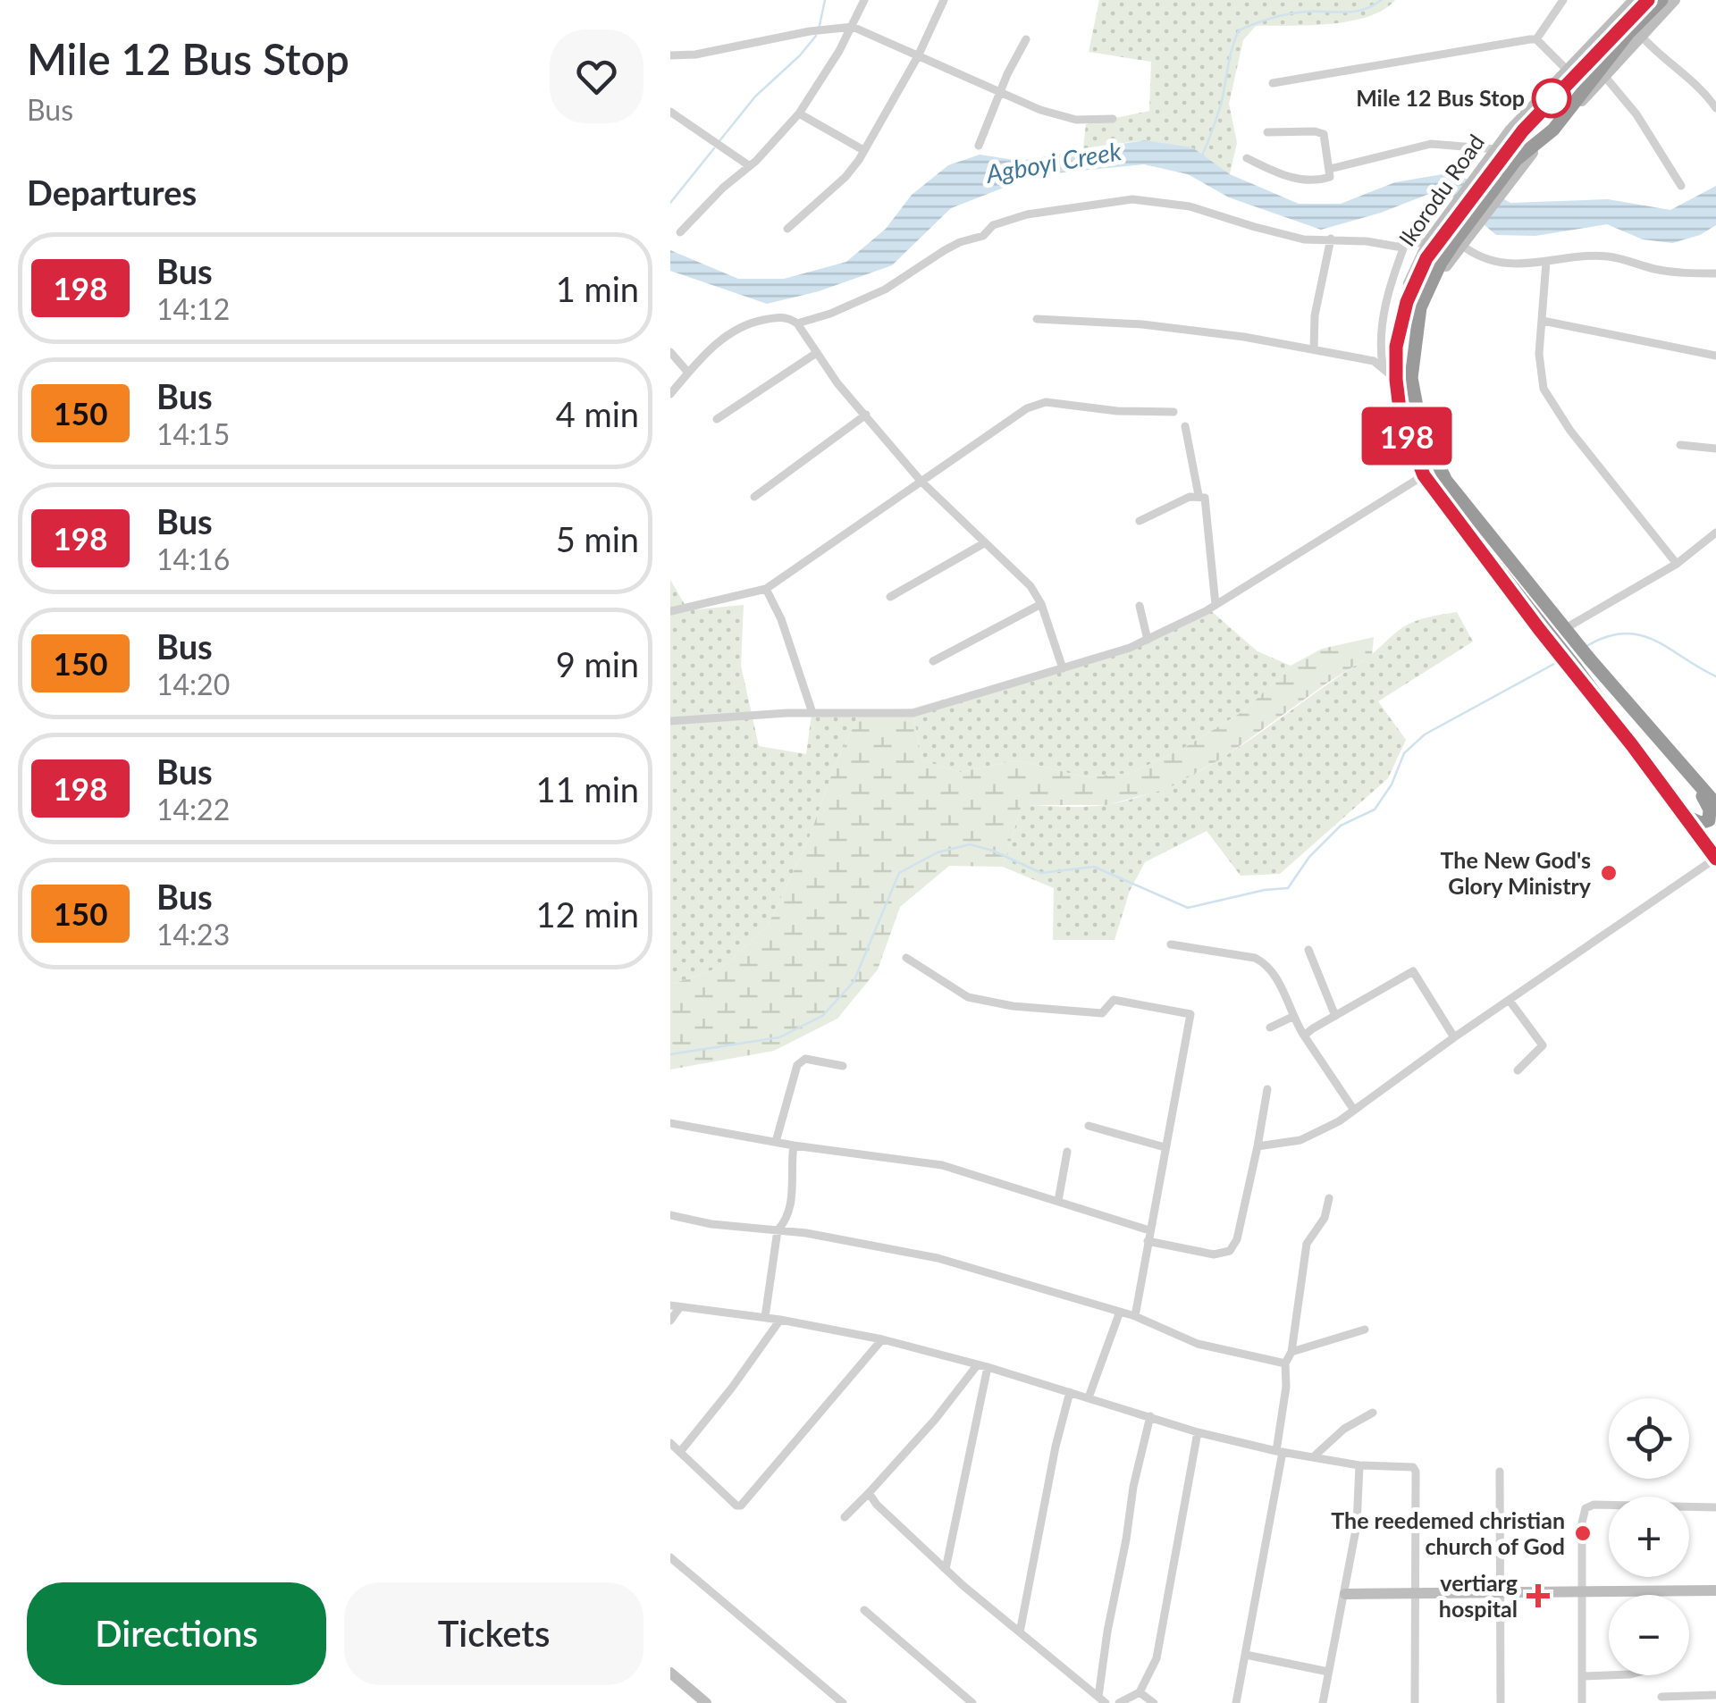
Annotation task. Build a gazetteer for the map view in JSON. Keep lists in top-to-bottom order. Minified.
{"streets":{"highway":["Ikorodu Road"]},"water":["Agboyi Creek"],"places":{"other":["Mile 12 Bus Stop","The New God's Glory Ministry","The reedemed christian church of God"],"health":["vertiarg hospital"]},"lines":["bus line 198"],"page":{"heading":[["Mile 12 Bus Stop","Bus"],"Departures"],"on_map":"198","list":[{"mark":"198","name":"Bus","note":"14:12","value":"1 min"},{"mark":"150","name":"Bus","note":"14:15","value":"4 min"},{"mark":"198","name":"Bus","note":"14:16","value":"5 min"},{"mark":"150","name":"Bus","note":"14:20","value":"9 min"},{"mark":"198","name":"Bus","note":"14:22","value":"11 min"},{"mark":"150","name":"Bus","note":"14:23","value":"12 min"}],"map_buttons":["+","−"],"buttons":["Directions","Tickets"]}}
